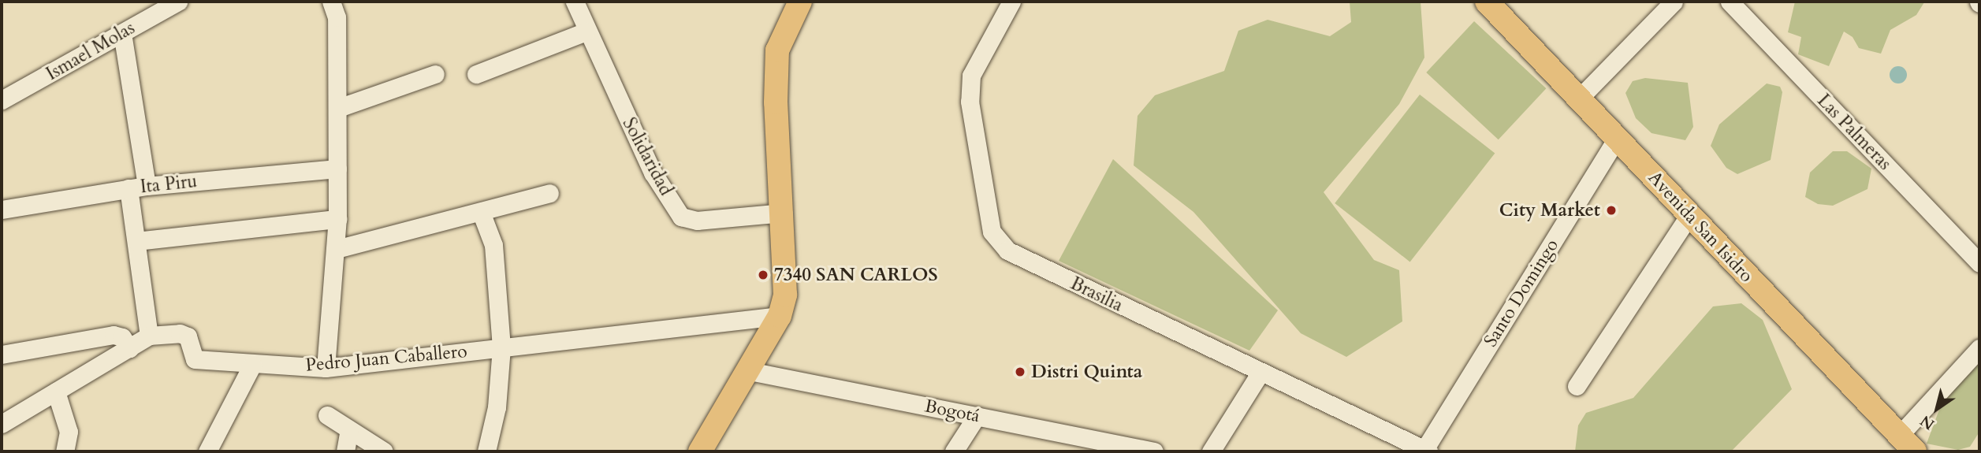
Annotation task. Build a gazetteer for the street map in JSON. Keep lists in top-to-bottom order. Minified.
{"streets":{"main road":["Avenida San Isidro"],"street":["Ismael Molas","Las Palmeras","Solidaridad","Ita Piru","Santo Domingo","Brasilia","Pedro Juan Caballero","Bogotá"]},"crossings":[["Avenida San Isidro","Santo Domingo"],["Santo Domingo","Brasilia"]],"places":["City Market","7340 SAN CARLOS","Distri Quinta"],"north":"bottom left"}
